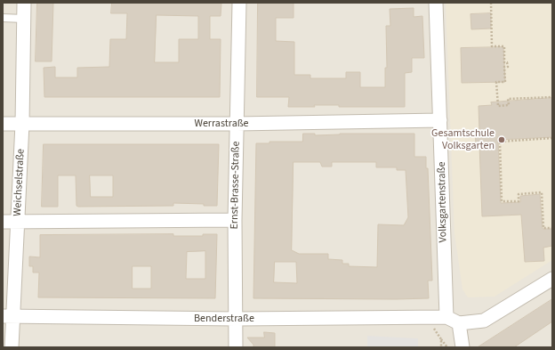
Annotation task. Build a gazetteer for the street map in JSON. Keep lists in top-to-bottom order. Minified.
{"streets":{"street":["Werrastraße","Weichselstraße","Ernst-Brasse-Straße","Volksgartenstraße","Benderstraße"]},"crossings":[["Werrastraße","Weichselstraße"],["Werrastraße","Ernst-Brasse-Straße"],["Werrastraße","Volksgartenstraße"],["Weichselstraße","Benderstraße"],["Ernst-Brasse-Straße","Benderstraße"],["Volksgartenstraße","Benderstraße"]],"places":["Gesamtschule Volksgarten"]}
